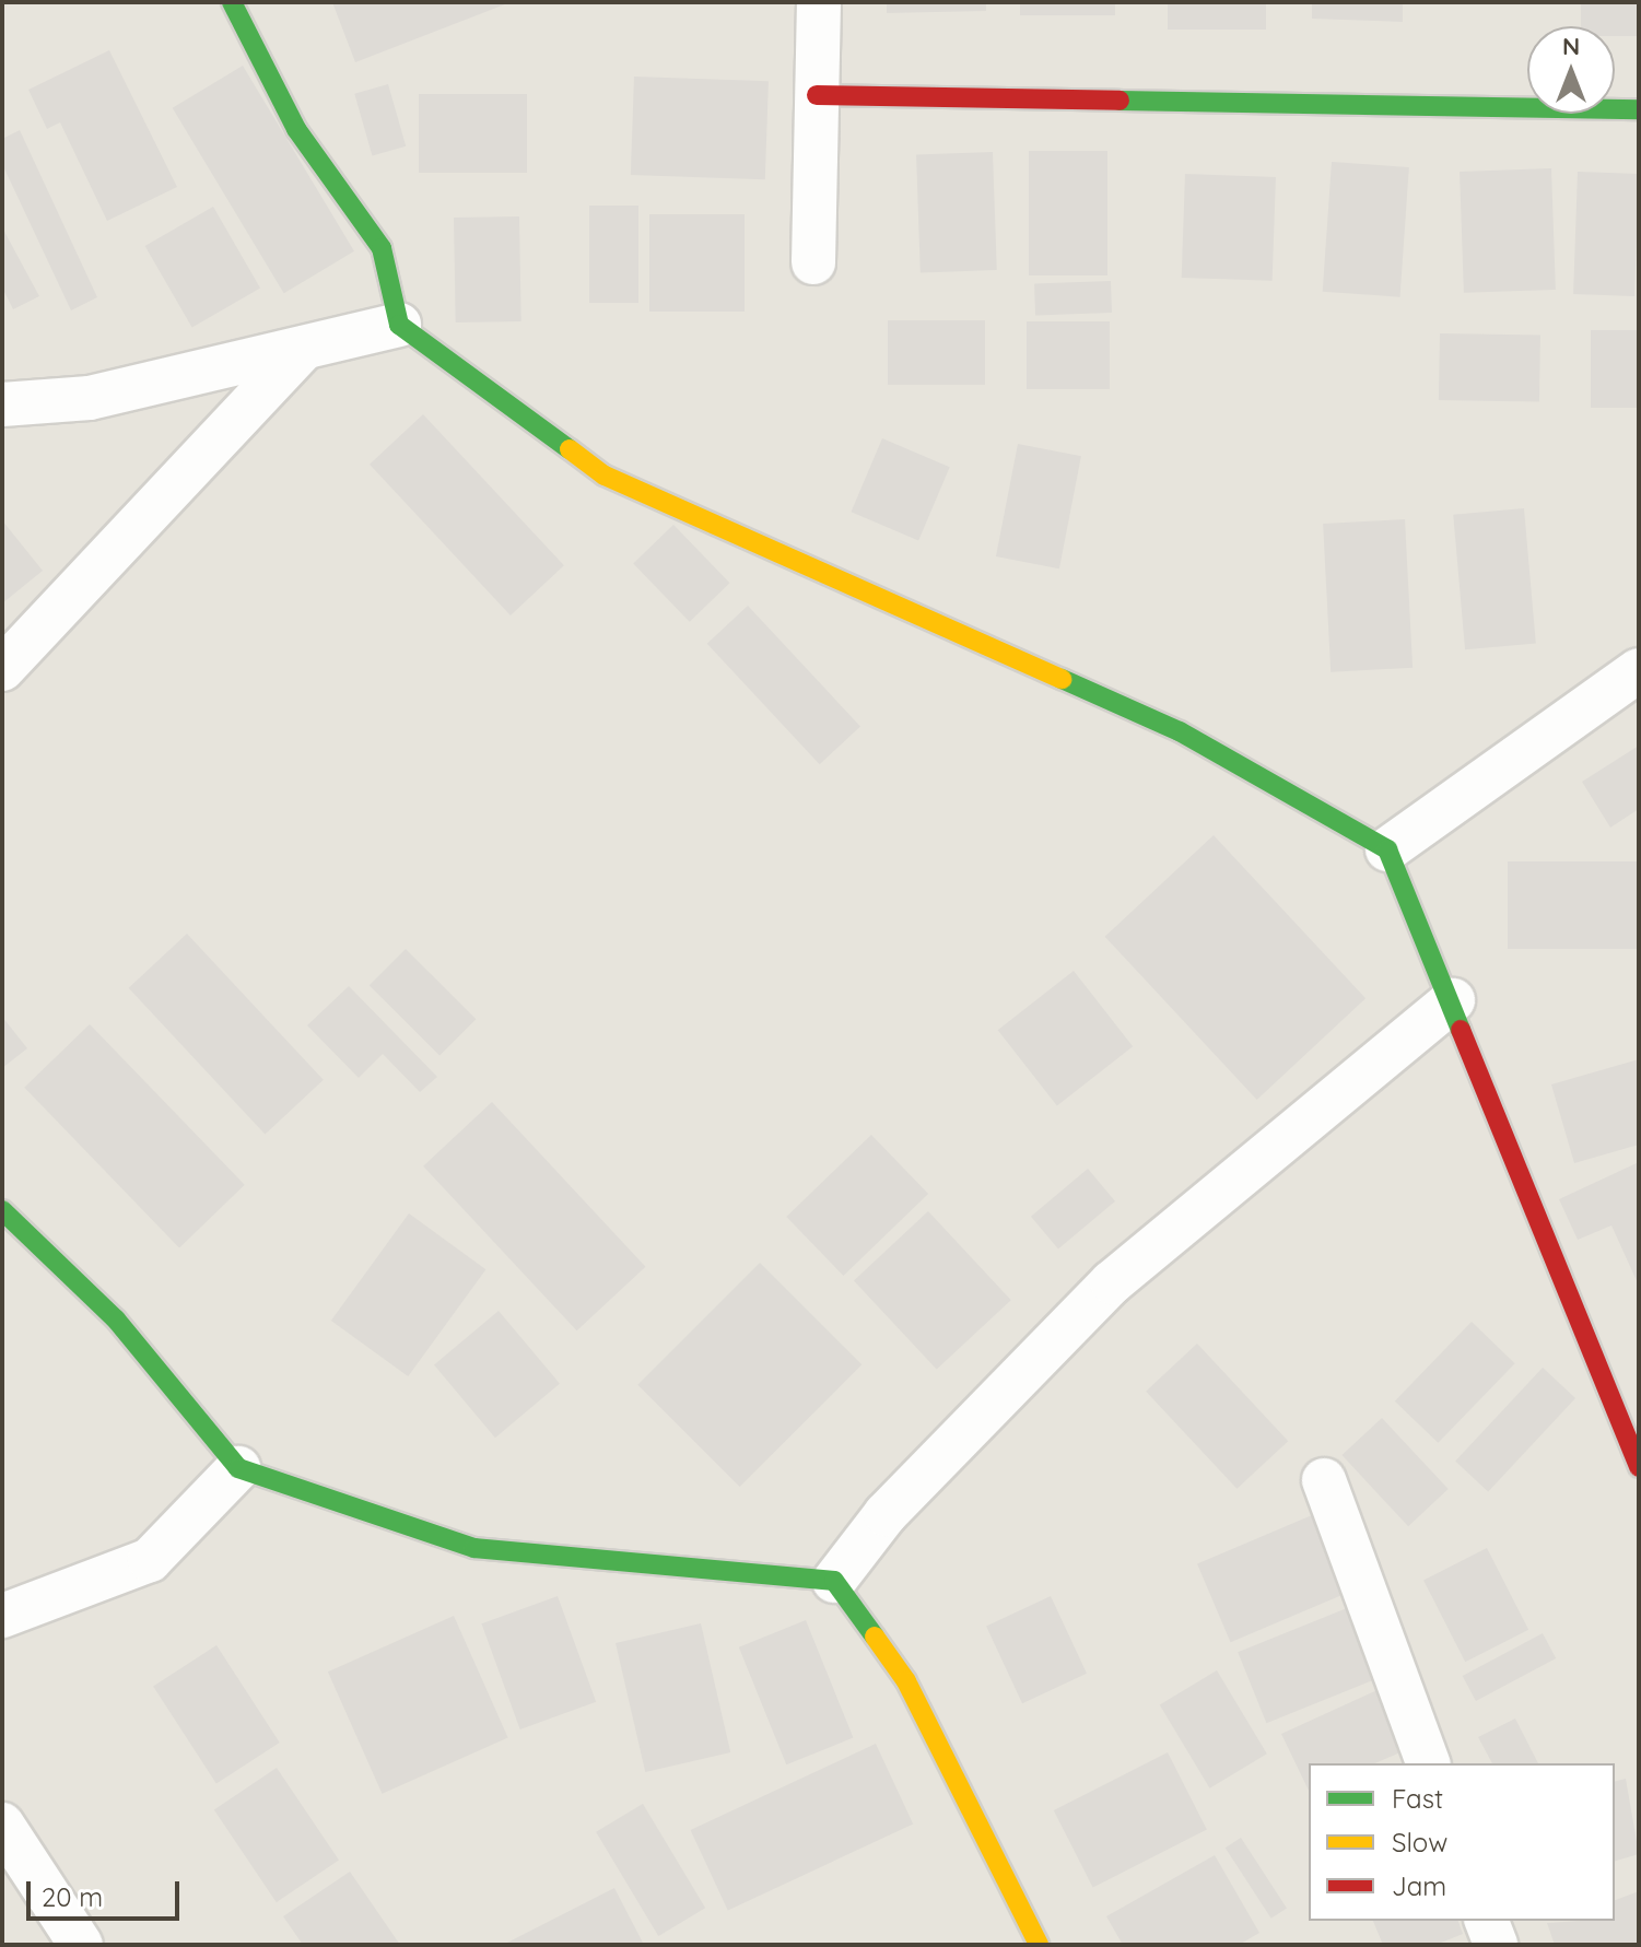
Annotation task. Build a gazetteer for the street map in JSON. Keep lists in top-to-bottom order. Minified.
{"legend":["Fast","Slow","Jam"],"scale_bar":"20 m","north":"top"}
